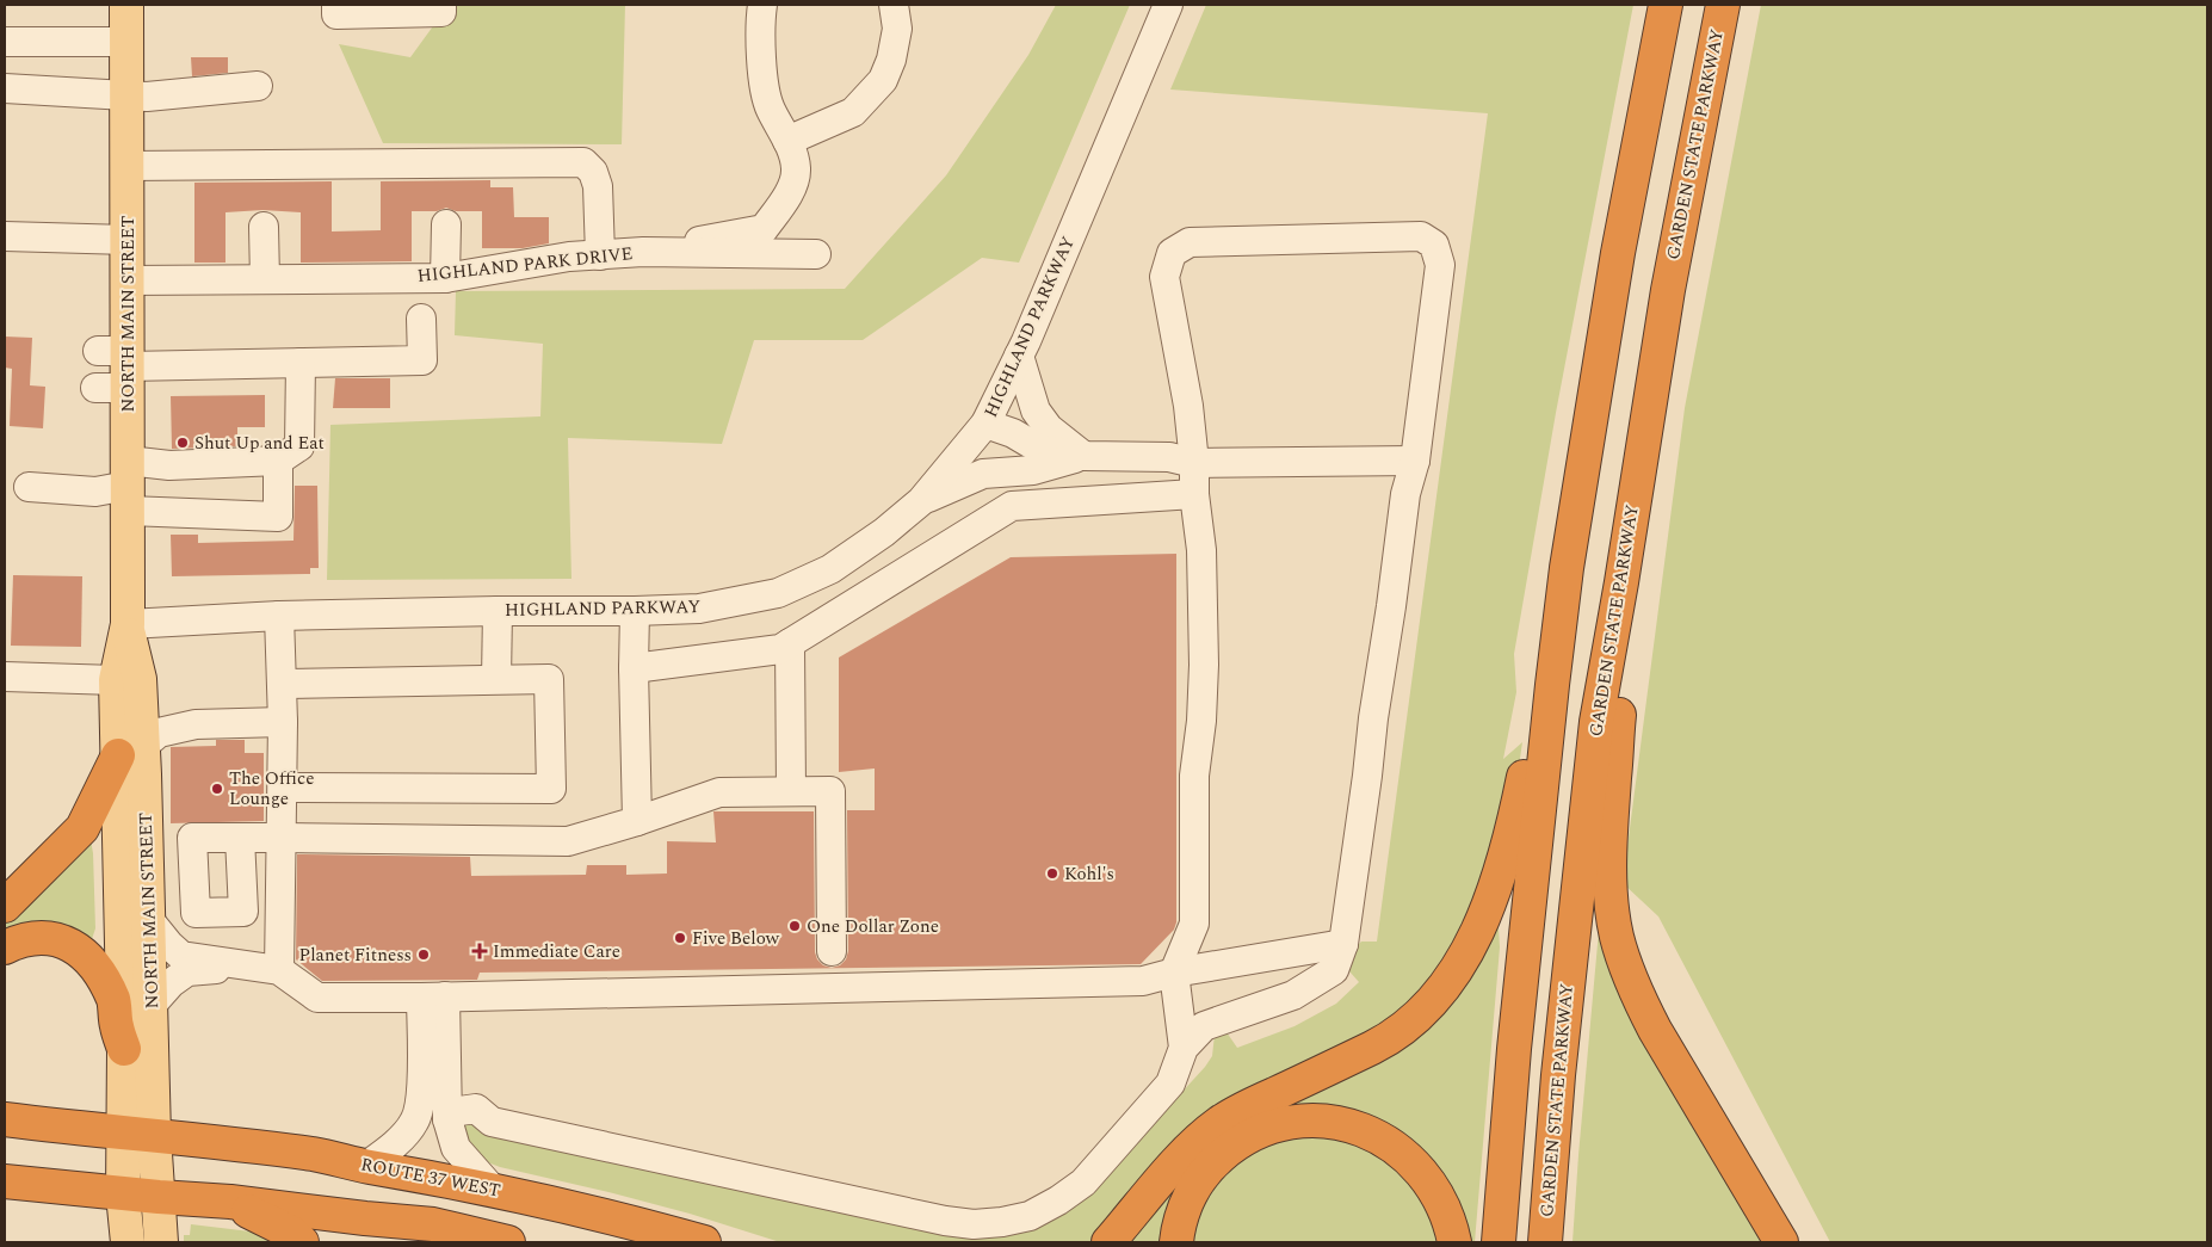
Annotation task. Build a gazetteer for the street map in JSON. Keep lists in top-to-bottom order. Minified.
{"streets":{"highway":["GARDEN STATE PARKWAY","ROUTE 37 WEST"],"main road":["NORTH MAIN STREET"],"street":["HIGHLAND PARK DRIVE","HIGHLAND PARKWAY"]},"crossings":[["HIGHLAND PARK DRIVE","NORTH MAIN STREET"],["NORTH MAIN STREET","HIGHLAND PARKWAY"],["NORTH MAIN STREET","ROUTE 37 WEST"]],"places":{"other":["Shut Up and Eat","The Office Lounge","Kohl's","One Dollar Zone","Five Below","Planet Fitness"],"health":["Immediate Care"]}}
